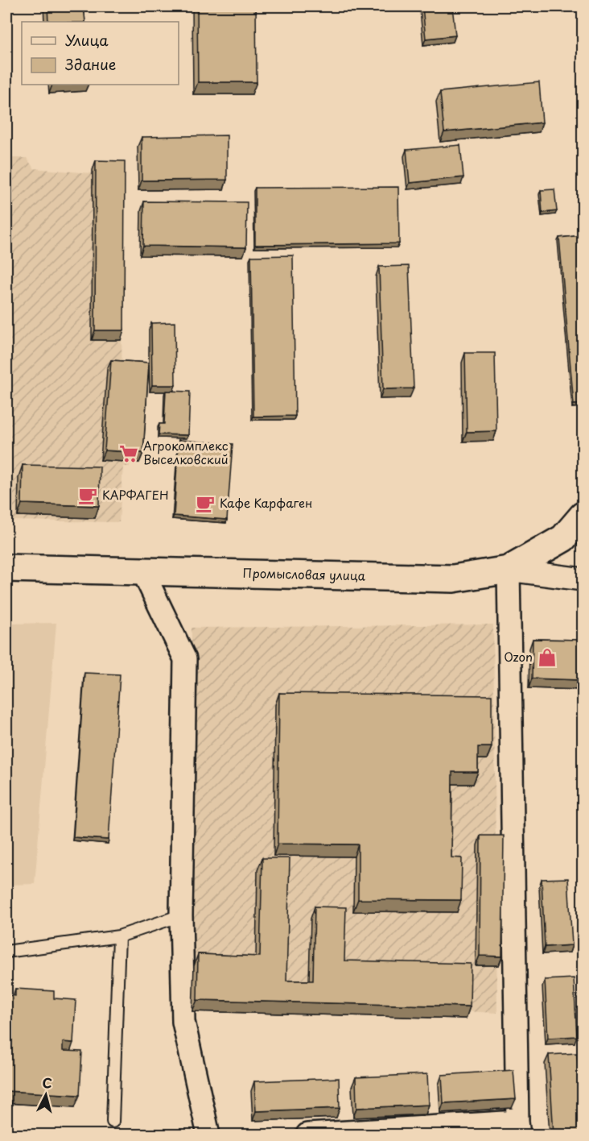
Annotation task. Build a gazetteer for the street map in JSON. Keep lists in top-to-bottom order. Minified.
{"streets":{"main road":["Промысловая улица"]},"places":{"supermarket":["Агрокомплекс Выселковский"],"cafe":["КАРФАГЕН","Кафе Карфаген"],"shop":["Ozon"]},"legend":["Улица","Здание"],"north":"top"}
